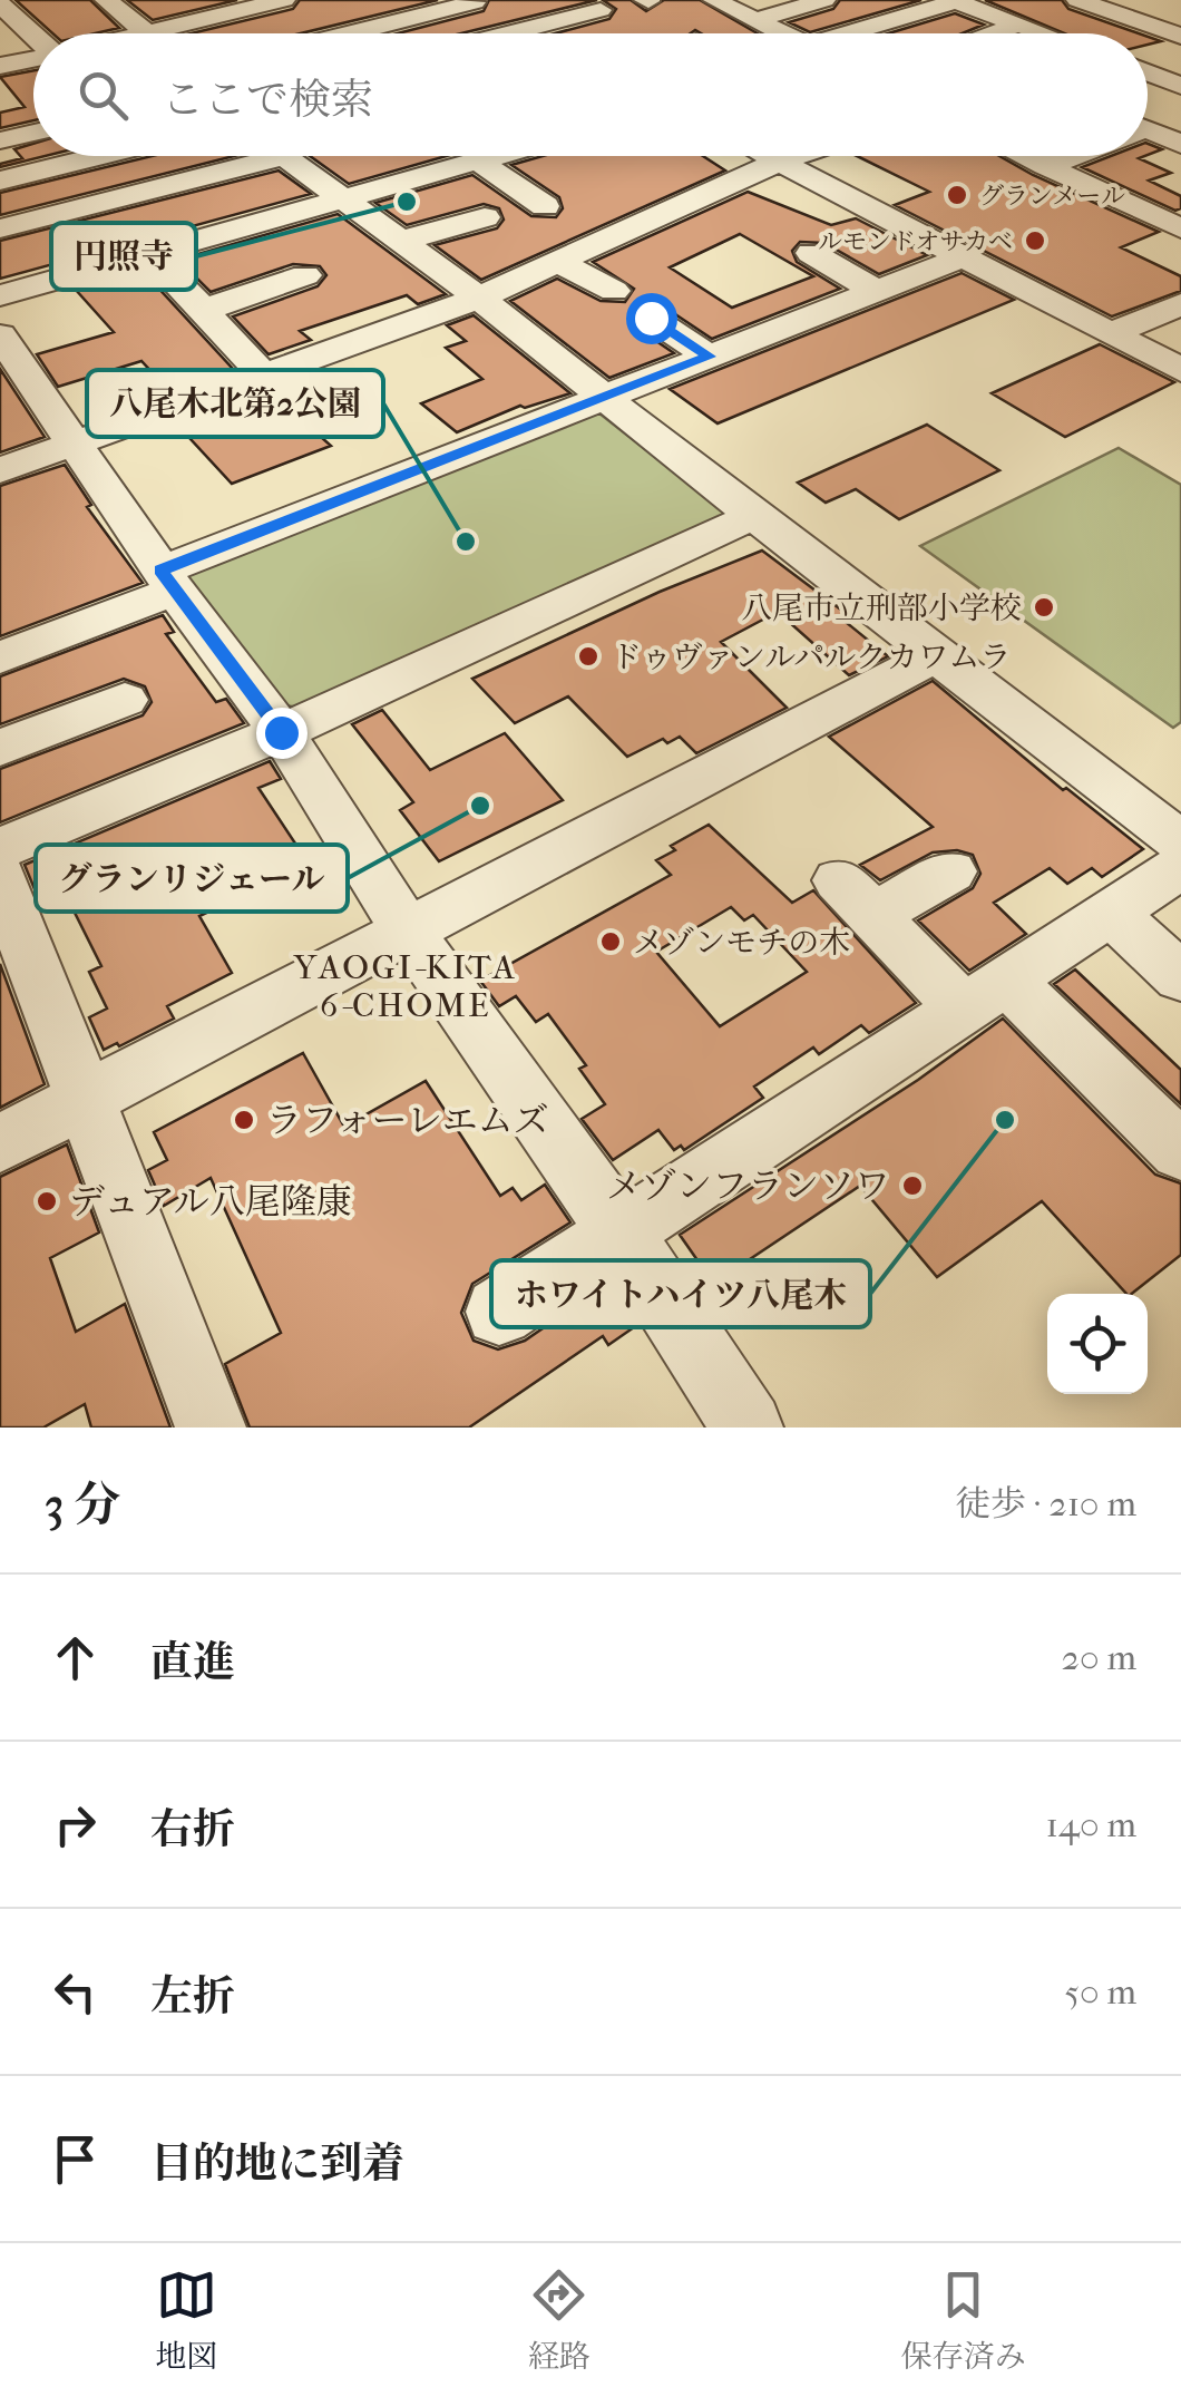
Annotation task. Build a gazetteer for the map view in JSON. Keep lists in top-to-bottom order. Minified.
{"districts":["YAOGI-KITA 6-CHOME"],"places":["グランメール","円照寺","ルモンドオサカベ","八尾木北第2公園","八尾市立刑部小学校","ドゥヴァンルパルクカワムラ","グランリジェール","メゾンモチの木","ラフォーレエムズ","ホワイトハイツ八尾木","メゾンフランソワ","デュアル八尾隆康"],"page":{"search":"ここで検索","heading":["3 分","徒歩 · 210 m"],"list":[["直進","20 m"],["右折","140 m"],["左折","50 m"],"目的地に到着"],"nav":["地図","経路","保存済み"]}}
